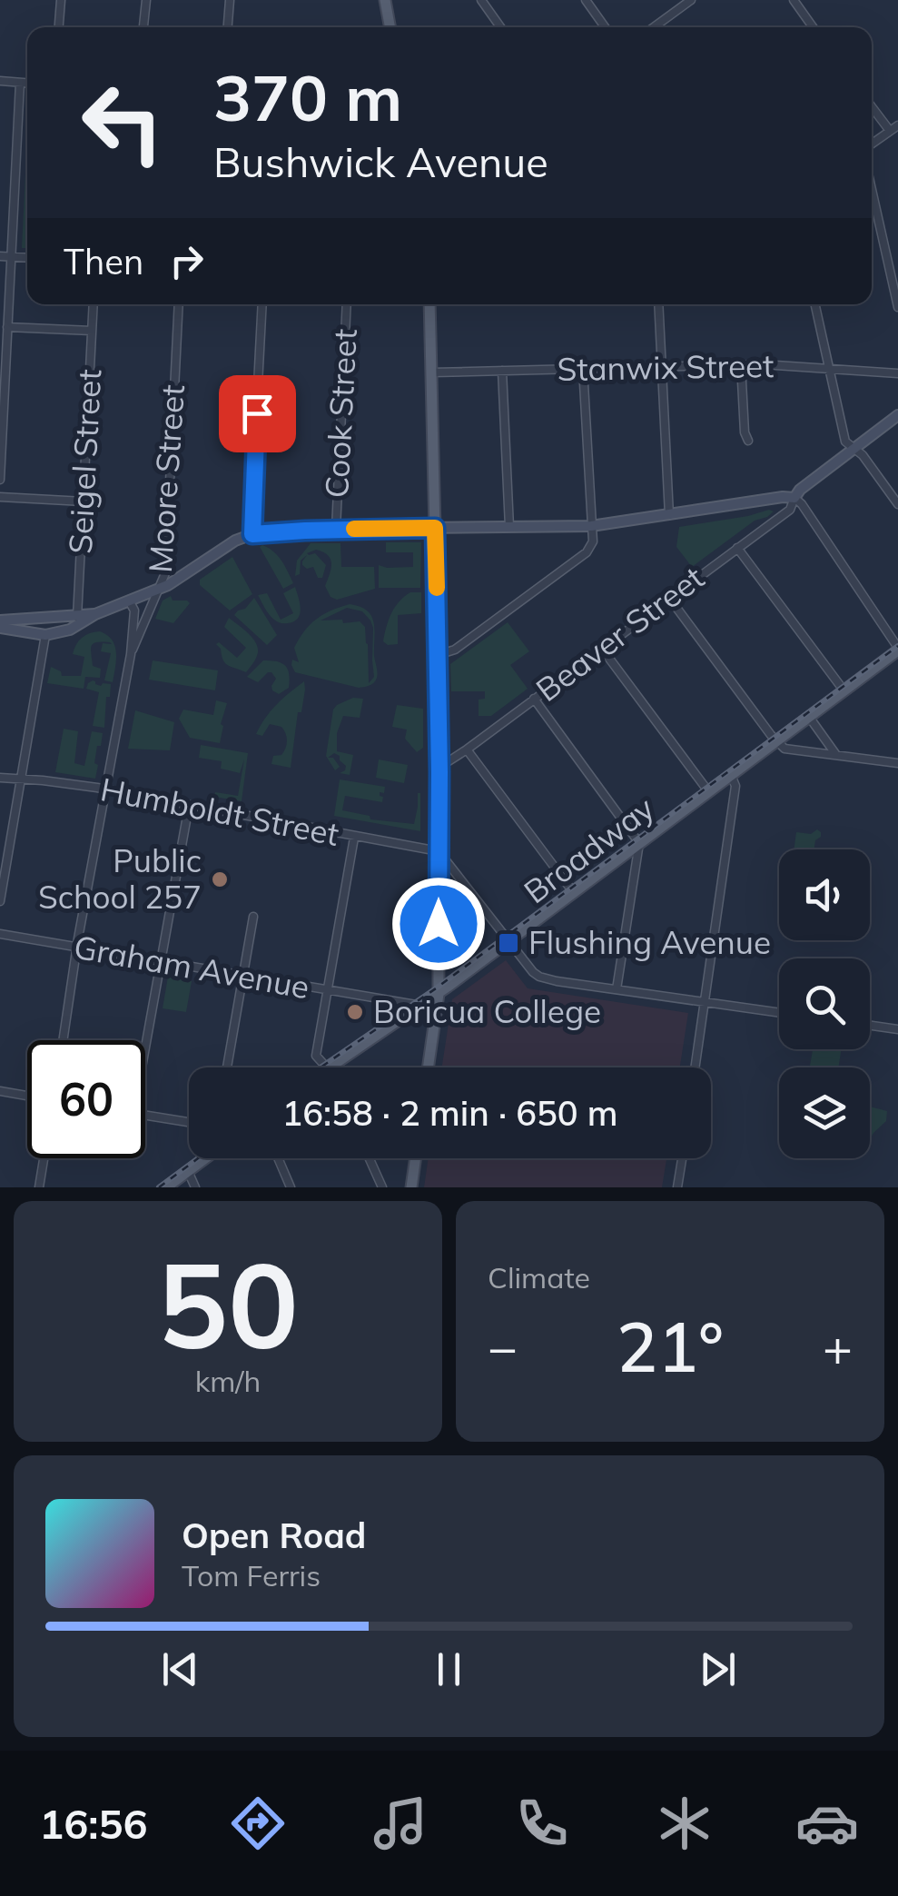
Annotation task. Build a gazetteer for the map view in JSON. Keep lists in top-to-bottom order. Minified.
{"streets":{"main road":["Broadway"],"street":["Stanwix Street","Cook Street","Seigel Street","Moore Street","Beaver Street","Humboldt Street","Graham Avenue"]},"crossings":[["Moore Street","Humboldt Street"],["Moore Street","Graham Avenue"],["Broadway","Graham Avenue"]],"places":{"other":["Public School 257","Boricua College"],"transit":["Flushing Avenue"]},"page":{"turn":["370 m","Bushwick Avenue"],"then":"Then","limit":"60","trip":"16:58 · 2 min · 650 m","tile":[["50","km/h"],"Climate"],"heat":["−","21°","+"],"song":["Open Road","Tom Ferris"],"tabs":"16:56"}}
